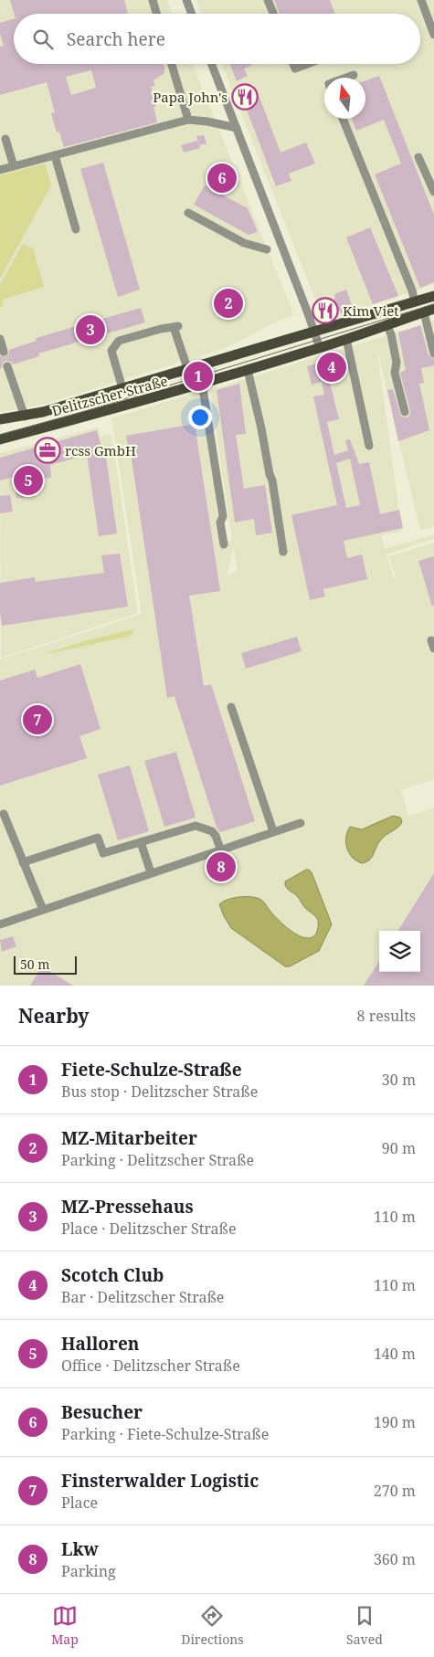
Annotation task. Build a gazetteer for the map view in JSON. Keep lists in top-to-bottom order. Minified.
{"streets":{"main road":["Delitzscher Straße"]},"places":{"restaurant":["Papa John's","Kim Viet"],"office":["rcss GmbH"]},"scale_bar":"50 m","north":"top","page":{"search":"Search here","pins":["6","2","3","4","1","5","7","8"],"scale":"50 m","heading":["Nearby","8 results"],"list":[{"mark":"1","name":"Fiete-Schulze-Straße","note":"Bus stop · Delitzscher Straße","value":"30 m"},{"mark":"2","name":"MZ-Mitarbeiter","note":"Parking · Delitzscher Straße","value":"90 m"},{"mark":"3","name":"MZ-Pressehaus","note":"Place · Delitzscher Straße","value":"110 m"},{"mark":"4","name":"Scotch Club","note":"Bar · Delitzscher Straße","value":"110 m"},{"mark":"5","name":"Halloren","note":"Office · Delitzscher Straße","value":"140 m"},{"mark":"6","name":"Besucher","note":"Parking · Fiete-Schulze-Straße","value":"190 m"},{"mark":"7","name":"Finsterwalder Logistic","note":"Place","value":"270 m"},{"mark":"8","name":"Lkw","note":"Parking","value":"360 m"}],"nav":["Map","Directions","Saved"]}}
